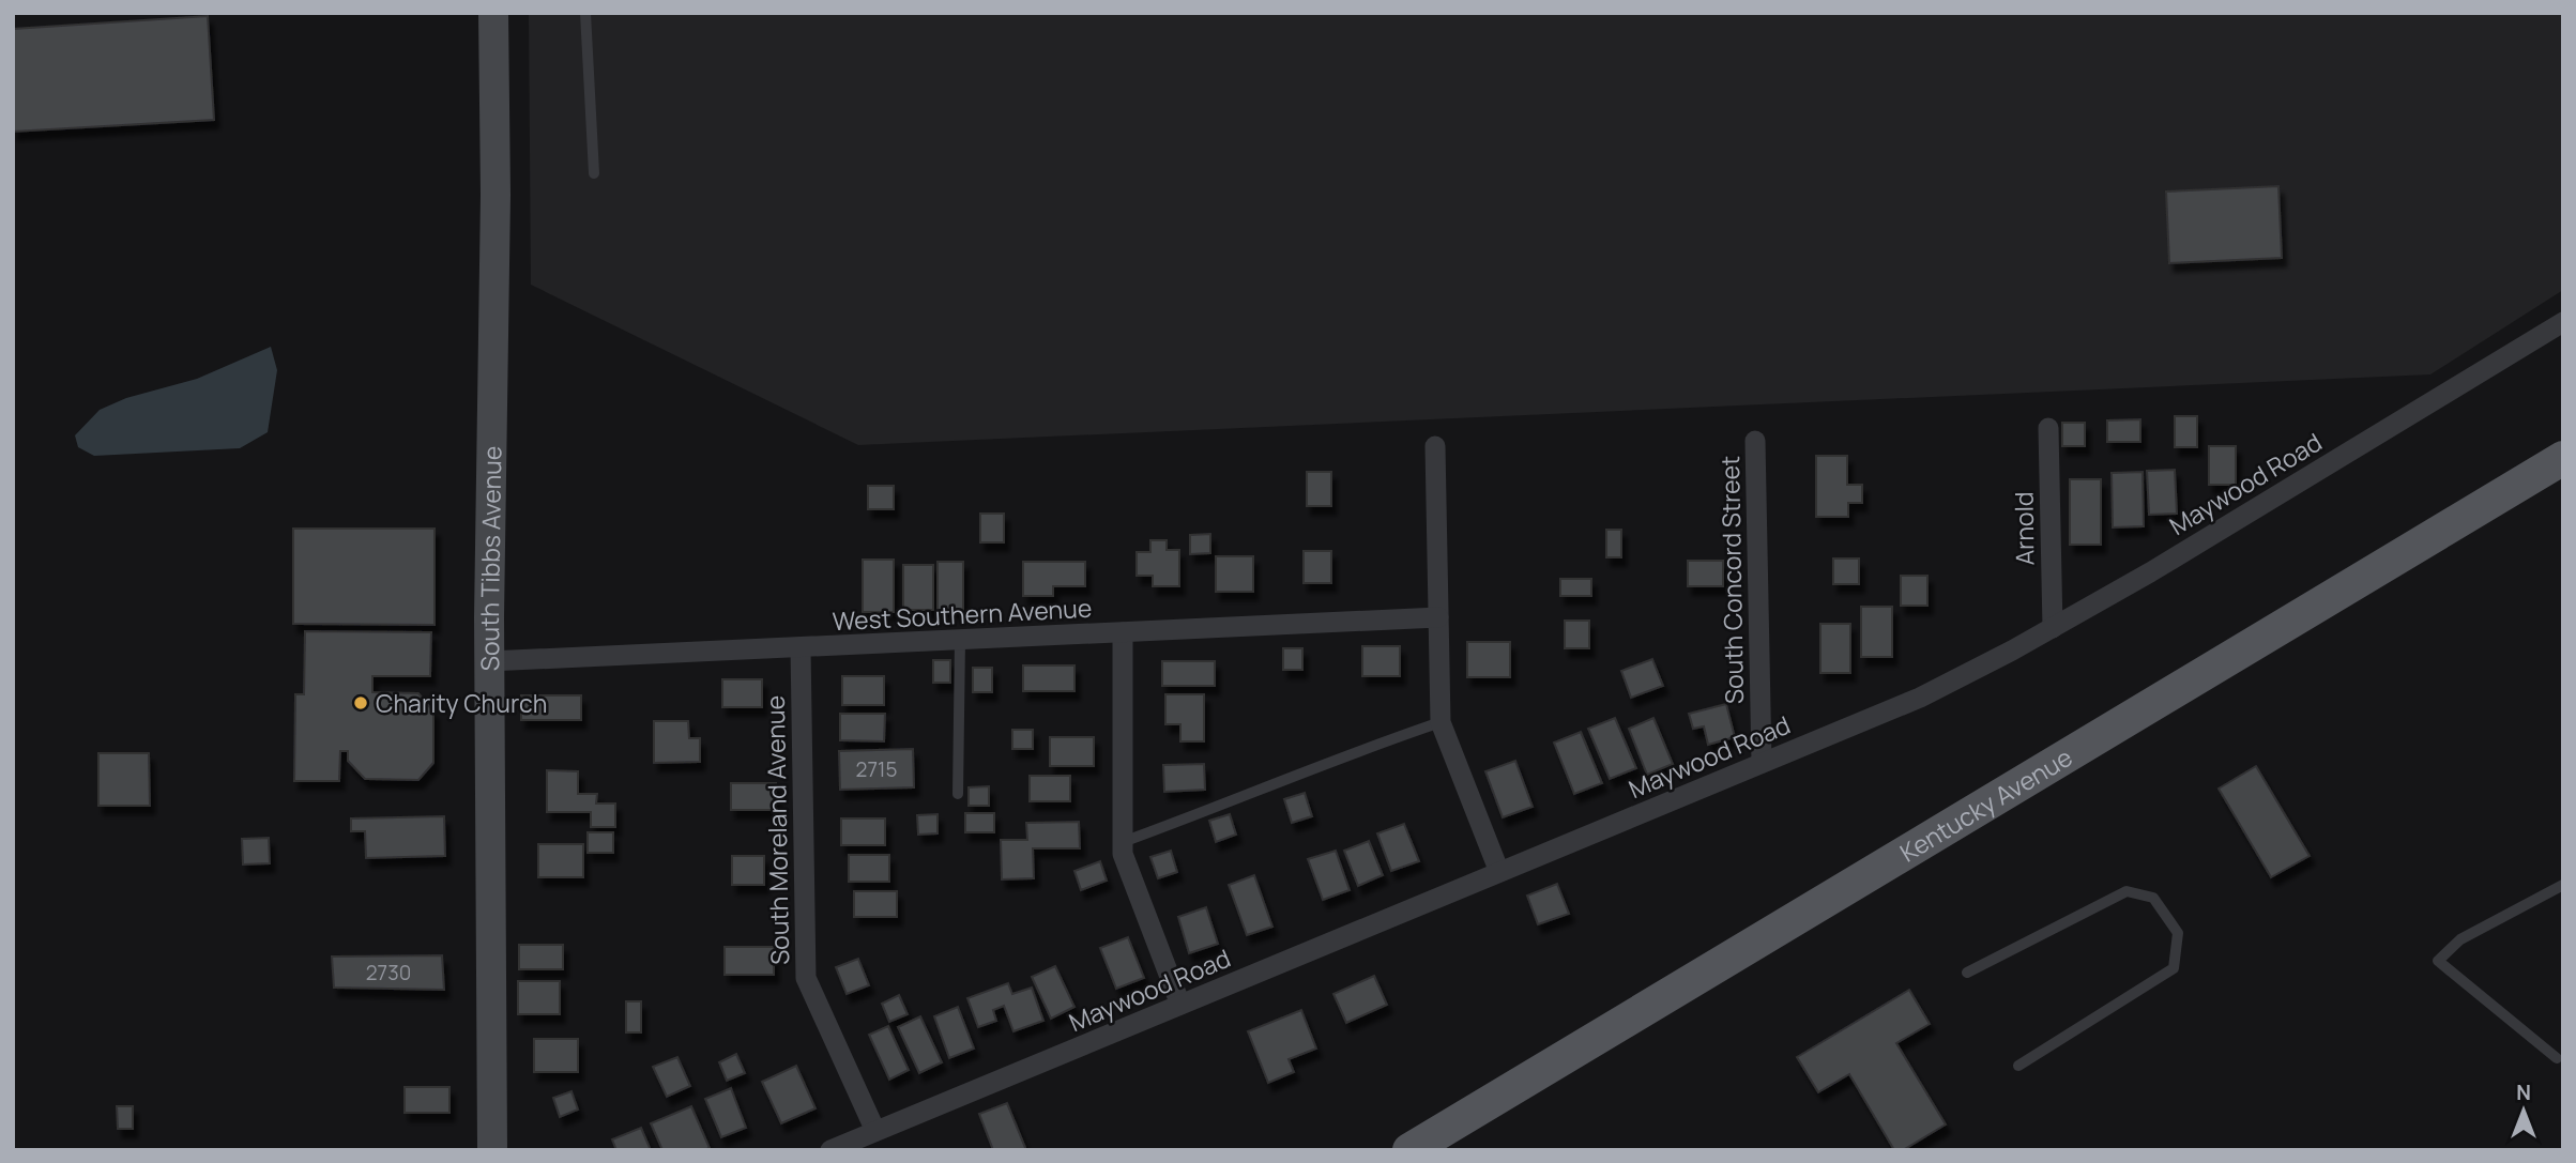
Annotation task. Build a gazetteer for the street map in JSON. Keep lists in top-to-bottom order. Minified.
{"streets":{"main road":["South Tibbs Avenue","Kentucky Avenue"],"street":["Maywood Road","Arnold","South Concord Street","West Southern Avenue","South Moreland Avenue"]},"crossings":[["Maywood Road","Arnold"],["Maywood Road","South Concord Street"],["Maywood Road","South Moreland Avenue"],["South Tibbs Avenue","West Southern Avenue"],["West Southern Avenue","South Moreland Avenue"]],"places":["Charity Church"],"house_numbers":["2715","2730"],"north":"top"}
